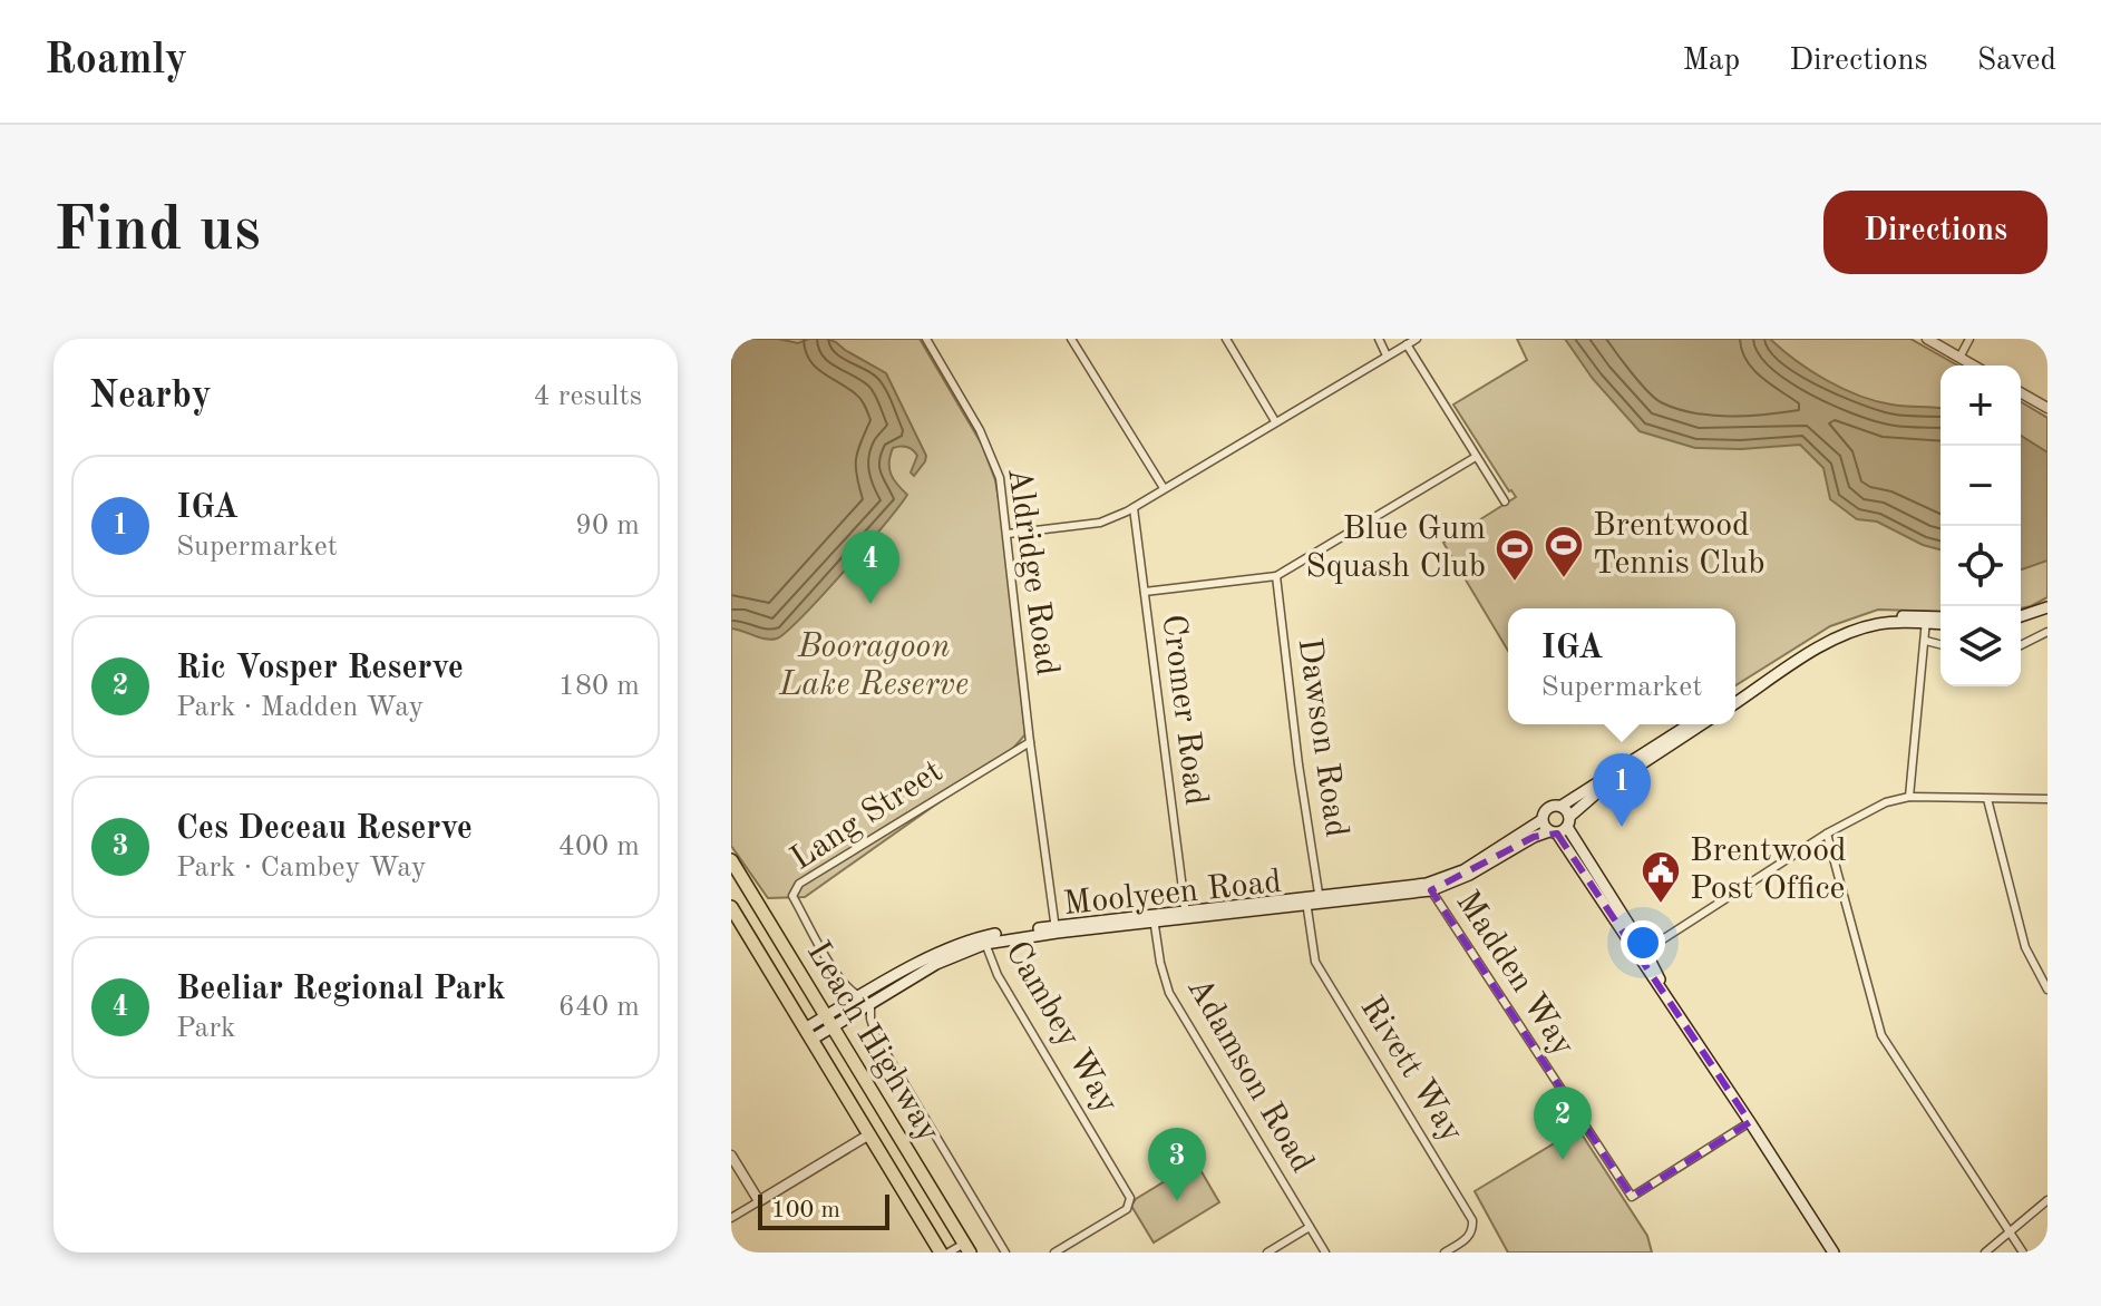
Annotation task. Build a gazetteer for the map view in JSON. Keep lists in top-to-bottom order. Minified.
{"streets":{"highway":["Leach Highway"],"main road":["Moolyeen Road"],"street":["Aldridge Road","Cromer Road","Dawson Road","Lang Street","Madden Way","Cambey Way","Rivett Way","Adamson Road"]},"crossings":[["Aldridge Road","Lang Street"],["Aldridge Road","Moolyeen Road"],["Cromer Road","Moolyeen Road"],["Dawson Road","Moolyeen Road"],["Lang Street","Moolyeen Road"],["Moolyeen Road","Madden Way"],["Moolyeen Road","Cambey Way"],["Moolyeen Road","Leach Highway"],["Moolyeen Road","Rivett Way"],["Moolyeen Road","Adamson Road"]],"parks":["Booragoon Lake Reserve"],"places":{"sports":["Brentwood Tennis Club","Blue Gum Squash Club"],"public building":["Brentwood Post Office"]},"scale_bar":"100 m","page":{"header":"Roamly","nav":["Map","Directions","Saved"],"buttons":"Directions","title":"Find us","heading":["Nearby","4 results"],"map_buttons":["+","−"],"list":[{"mark":"1","name":"IGA","note":"Supermarket","value":"90 m"},{"mark":"2","name":"Ric Vosper Reserve","note":"Park · Madden Way","value":"180 m"},{"mark":"3","name":"Ces Deceau Reserve","note":"Park · Cambey Way","value":"400 m"},{"mark":"4","name":"Beeliar Regional Park","note":"Park","value":"640 m"}],"pins":["4","1","2","3"],"popup":["IGA","Supermarket"],"scale":"100 m"}}
